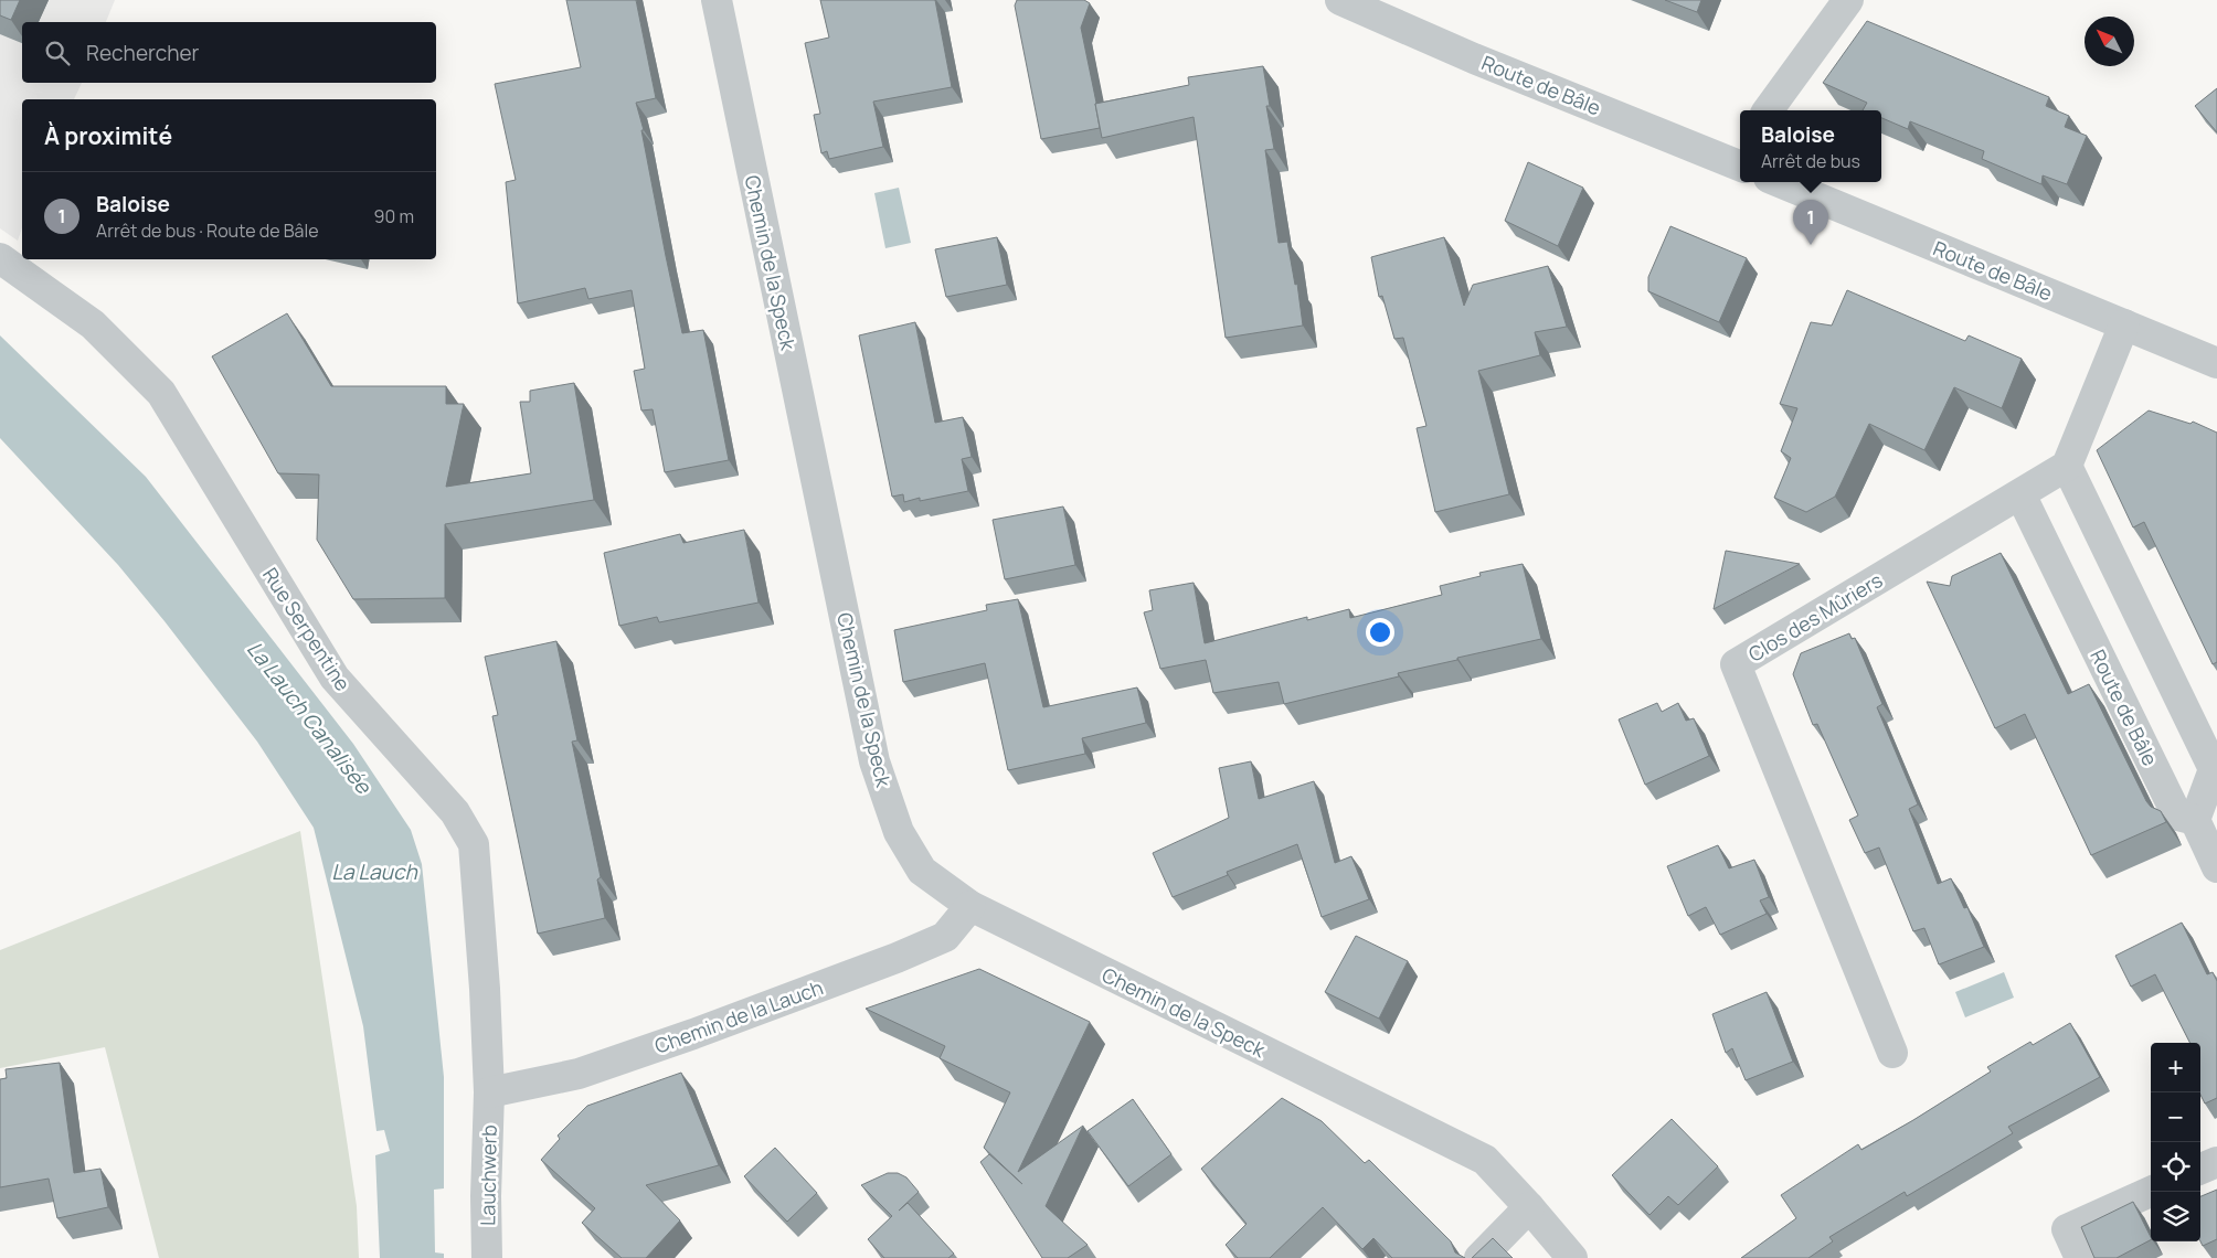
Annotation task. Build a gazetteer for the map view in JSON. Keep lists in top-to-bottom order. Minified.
{"streets":{"street":["Route de Bâle","Chemin de la Speck","Clos des Mûriers","Rue Serpentine","Chemin de la Lauch","Lauchwerb"]},"crossings":[["Route de Bâle","Clos des Mûriers"],["Chemin de la Speck","Chemin de la Lauch"],["Rue Serpentine","Chemin de la Lauch"],["Rue Serpentine","Lauchwerb"],["Chemin de la Lauch","Lauchwerb"]],"water":["La Lauch Canalisée","La Lauch"],"north":"top left","page":{"search":"Rechercher","heading":"À proximité","popup":["Baloise","Arrêt de bus"],"list":[{"mark":"1","name":"Baloise","note":"Arrêt de bus · Route de Bâle","value":"90 m"}],"pins":"1","map_buttons":["+","−"]}}
